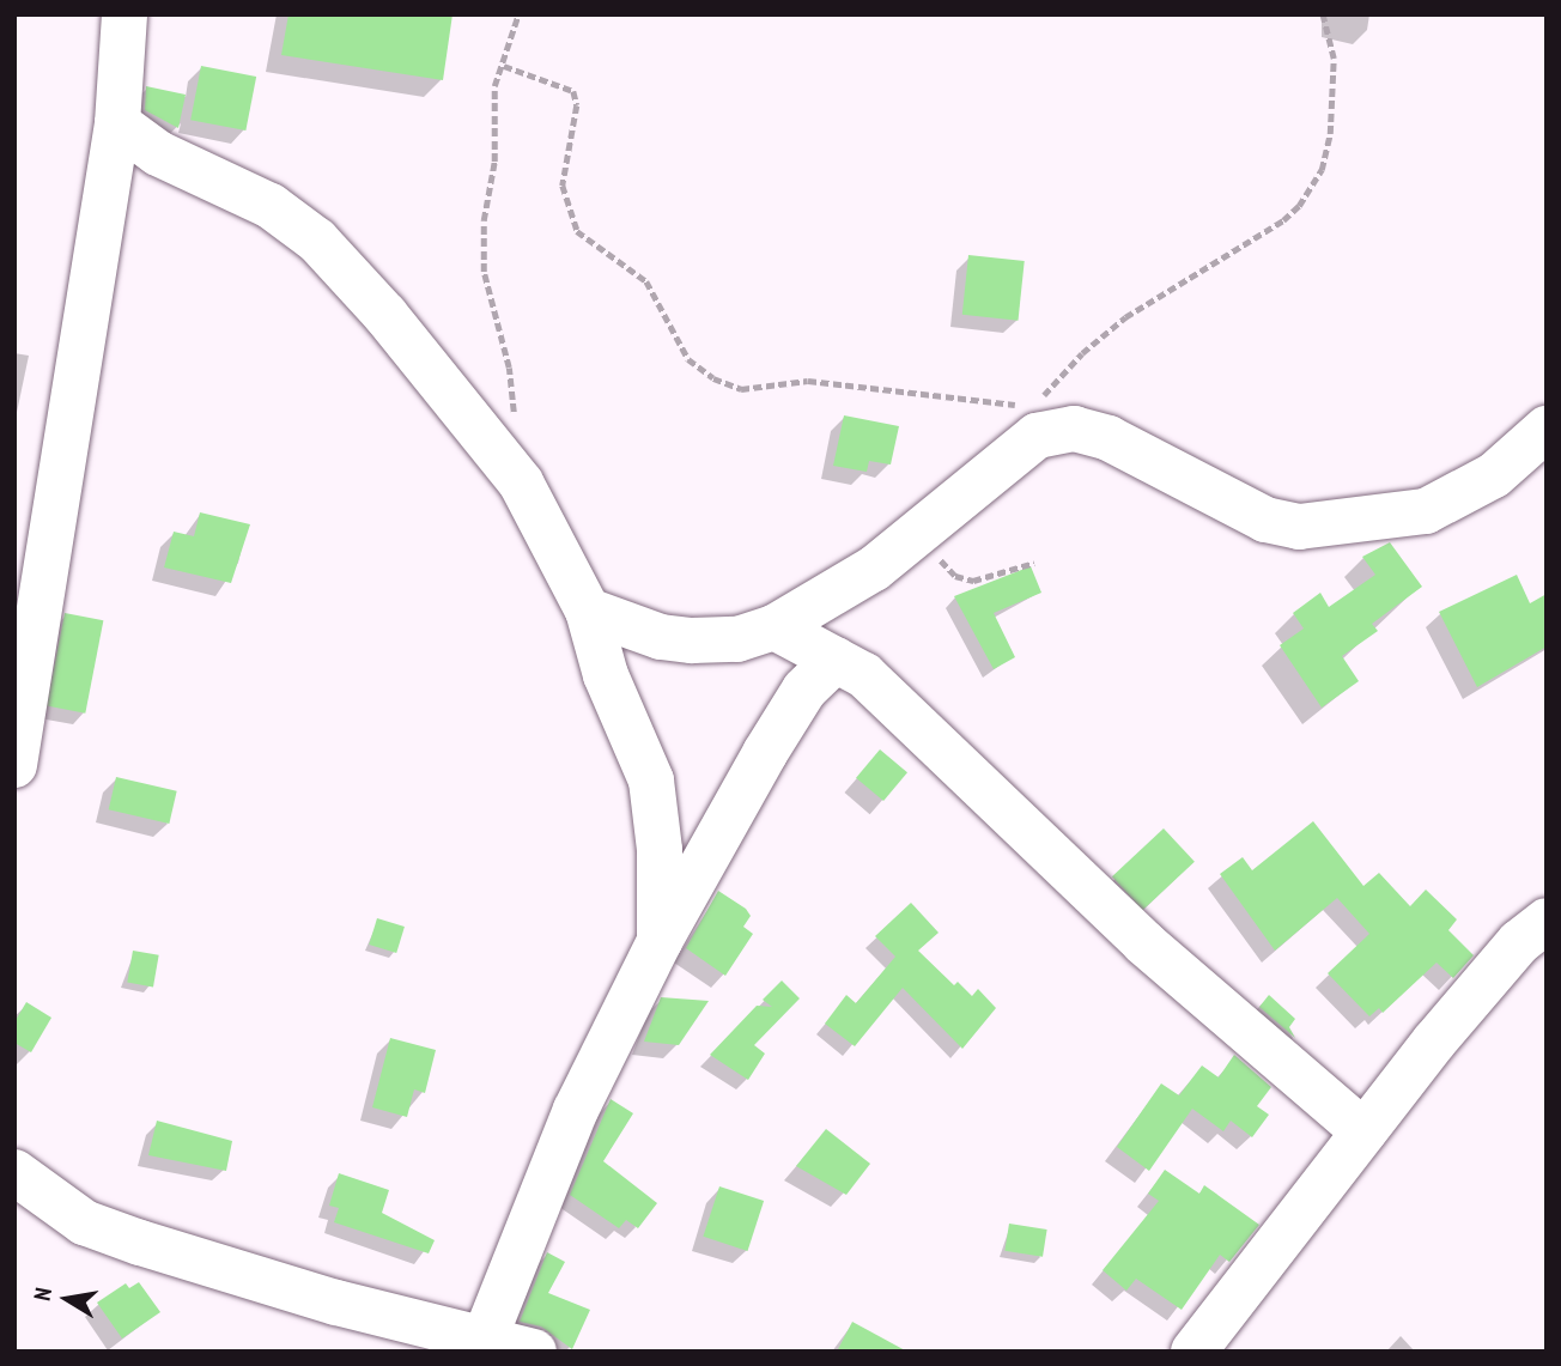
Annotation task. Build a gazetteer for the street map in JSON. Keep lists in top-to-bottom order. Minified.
{"north":"left"}
